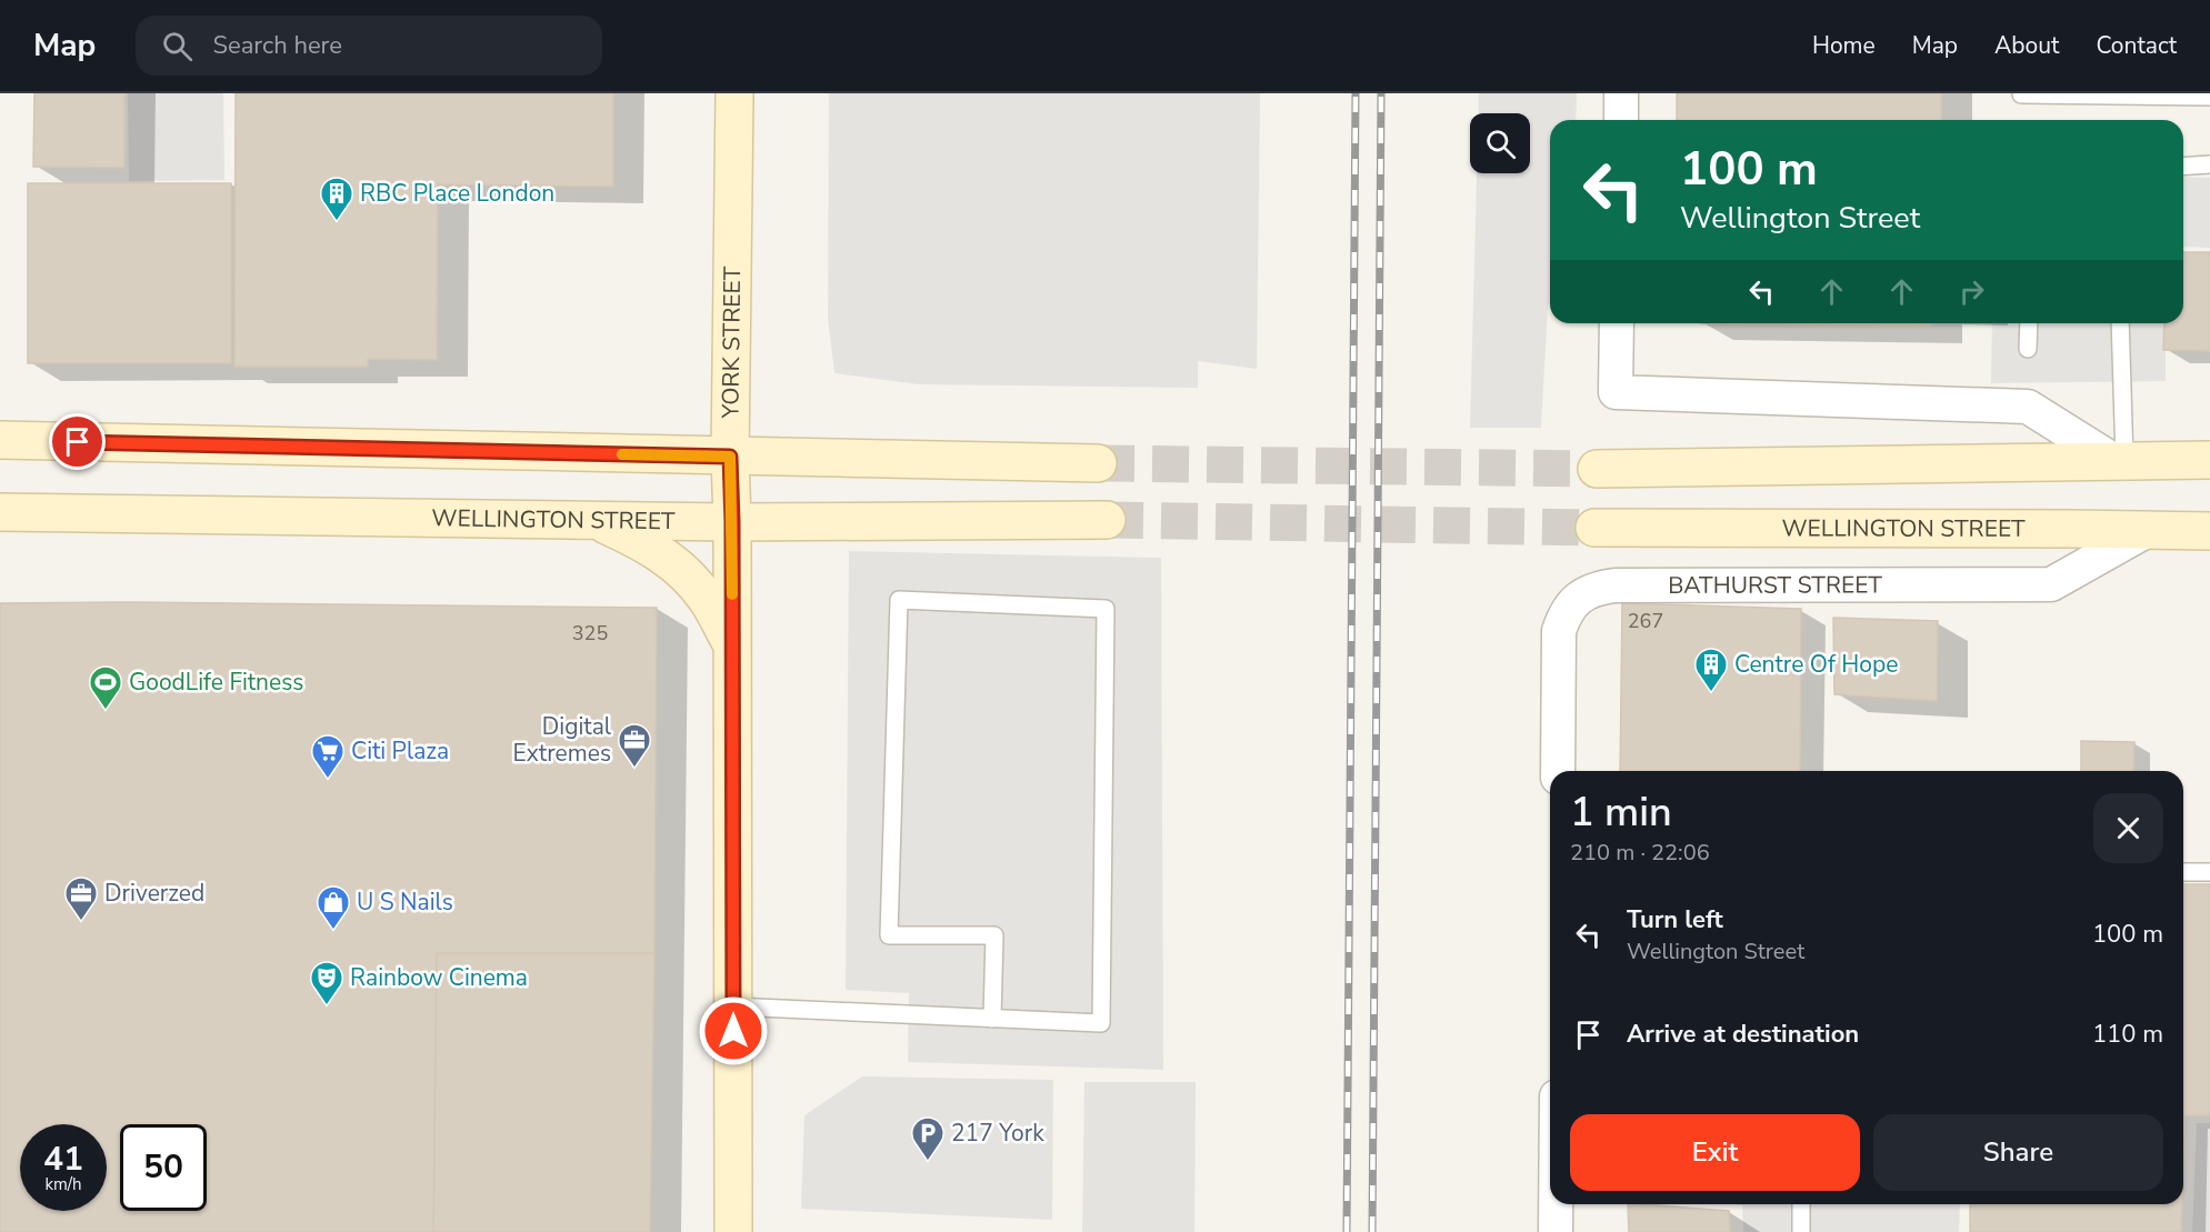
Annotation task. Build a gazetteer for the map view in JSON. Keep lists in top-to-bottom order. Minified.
{"streets":{"main road":["YORK STREET","WELLINGTON STREET"],"street":["BATHURST STREET"]},"crossings":[["YORK STREET","WELLINGTON STREET"],["WELLINGTON STREET","BATHURST STREET"]],"places":{"building":["RBC Place London","Centre Of Hope"],"sports":["GoodLife Fitness"],"office":["Digital Extremes","Driverzed"],"supermarket":["Citi Plaza"],"shop":["U S Nails"],"theatre":["Rainbow Cinema"],"parking":["217 York"]},"house_numbers":["267","325"],"page":{"header":"Map","search":"Search here","nav":["Home","Map","About","Contact"],"turn":["100 m","Wellington Street"],"heading":["1 min","210 m · 22:06"],"list":[{"name":"Turn left","note":"Wellington Street","value":"100 m"},{"name":"Arrive at destination","value":"110 m"}],"buttons":["Exit","Share"],"speed":"41 km/h","limit":"50"}}
